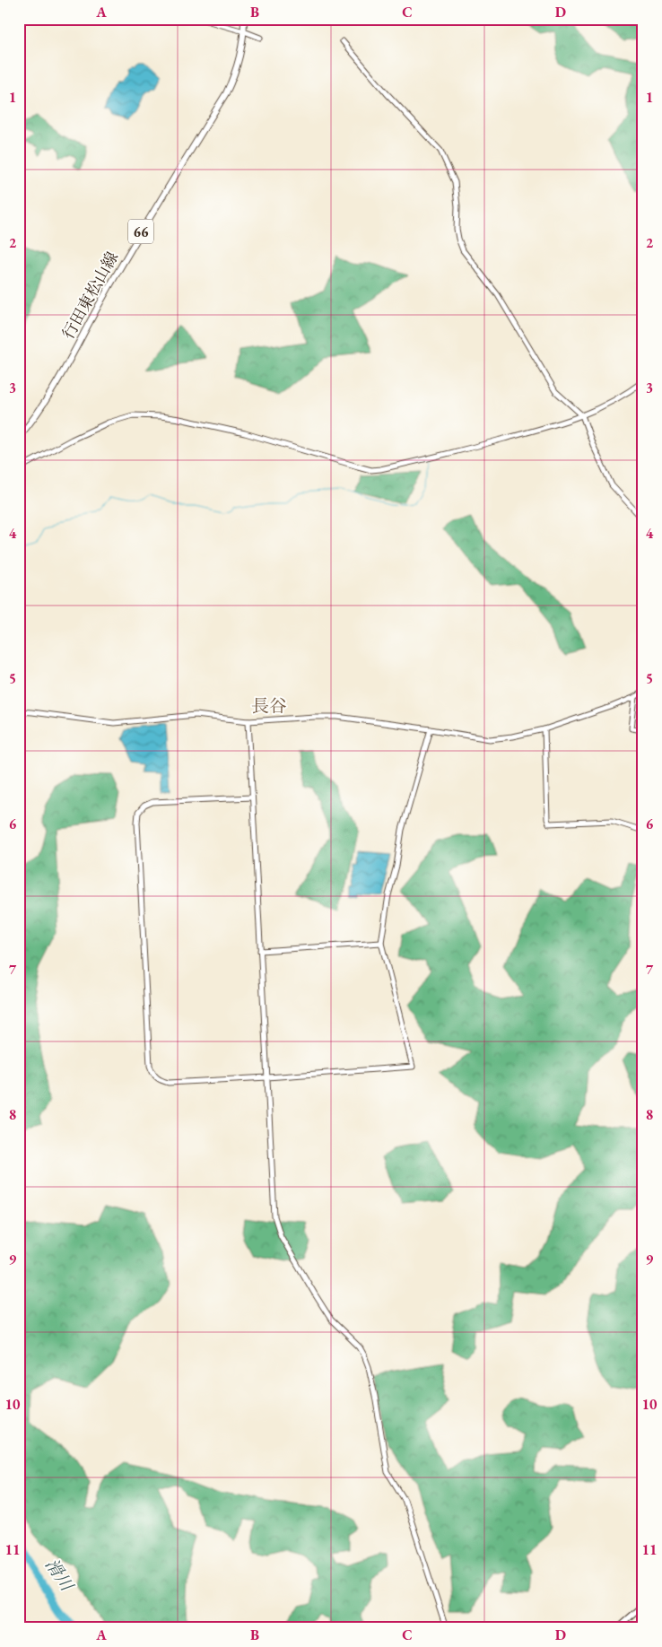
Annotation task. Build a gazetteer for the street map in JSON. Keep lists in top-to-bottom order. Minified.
{"streets":{"main road":["66","行田東松山線"]},"districts":["長谷"],"water":["滑川"],"grid":{"columns":["A","B","C","D"],"rows":["1","2","3","4","5","6","7","8","9","10","11"]}}
